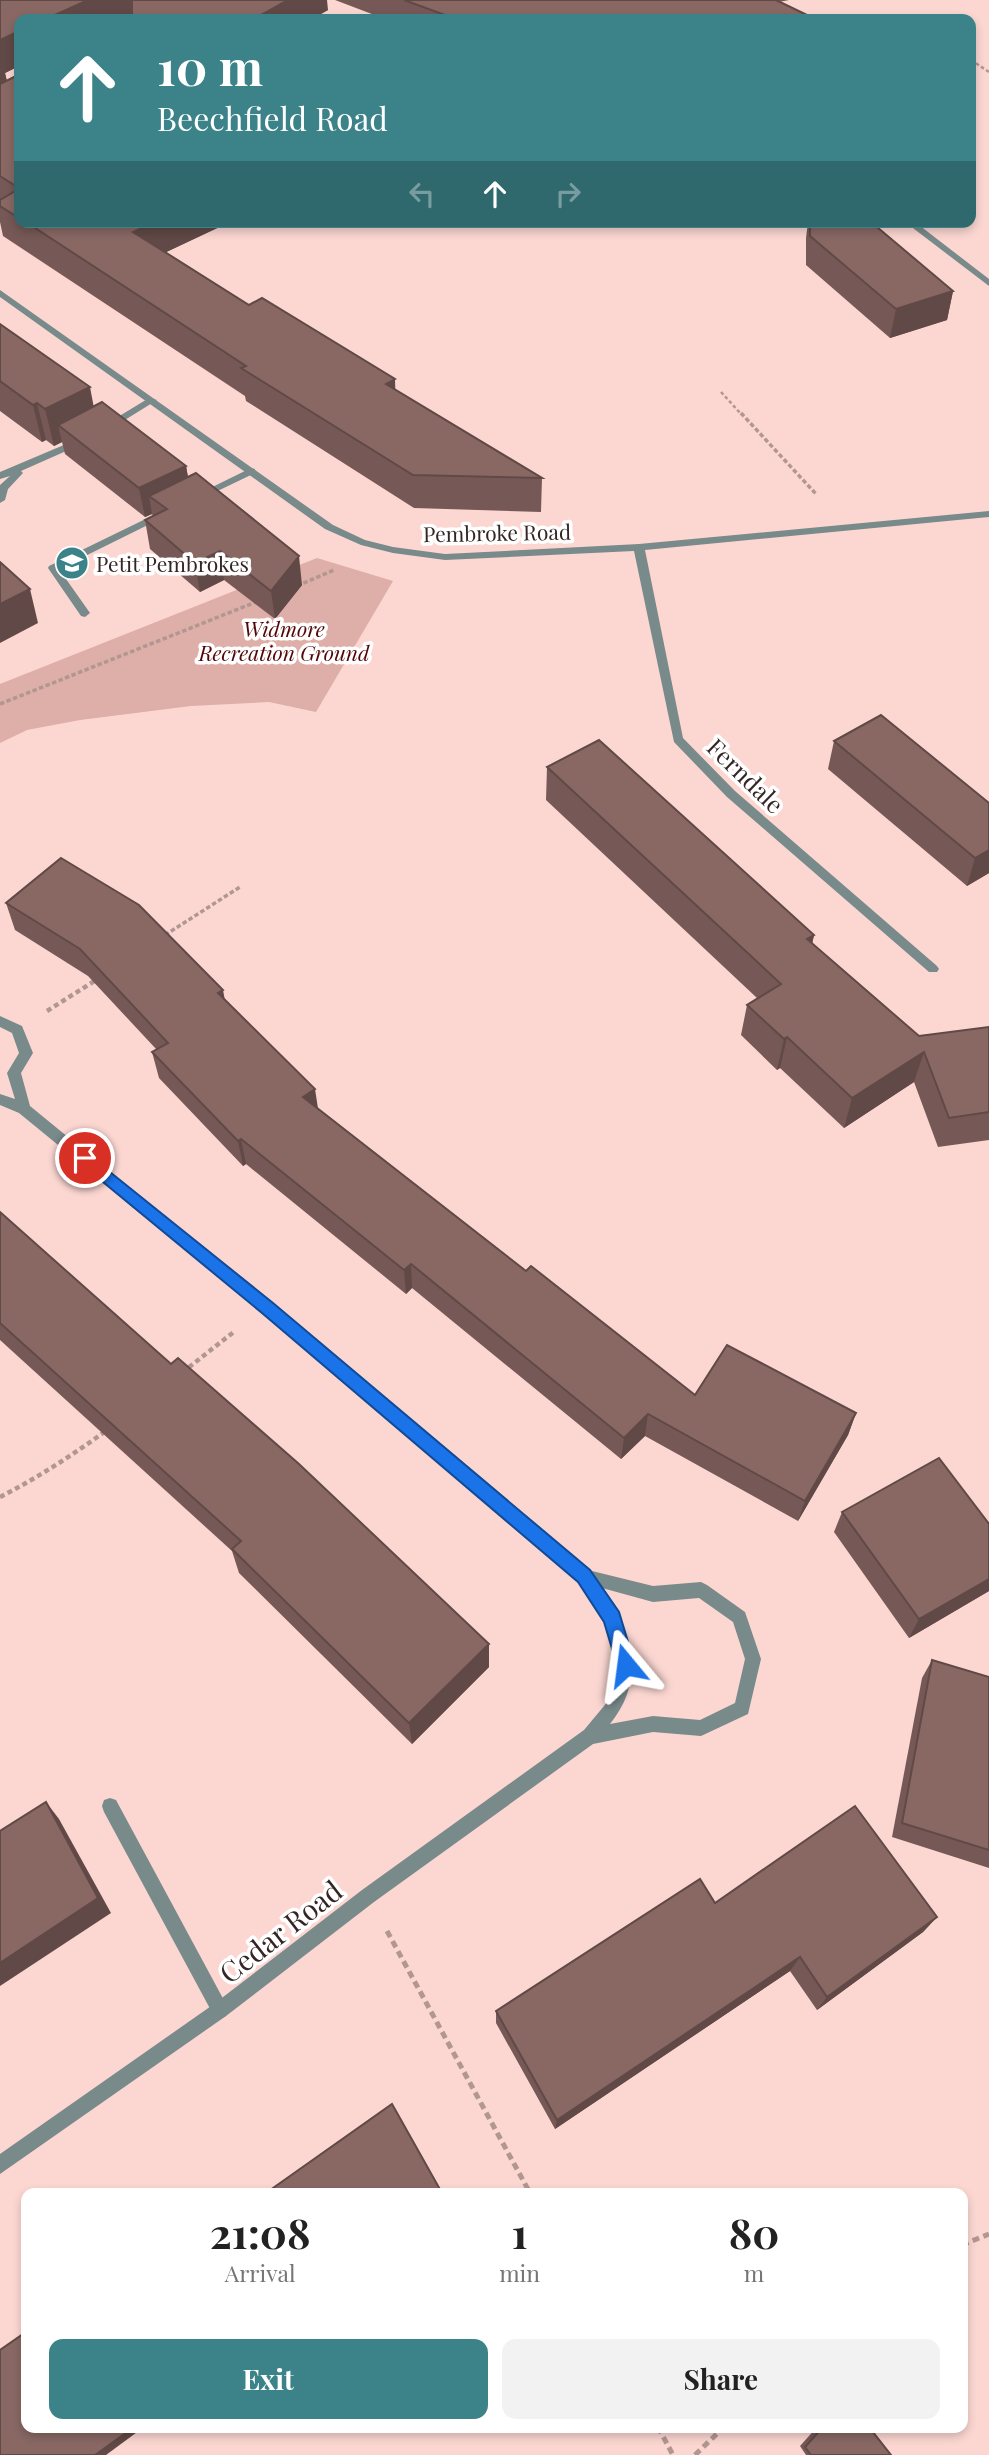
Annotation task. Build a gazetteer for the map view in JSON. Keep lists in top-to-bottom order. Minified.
{"streets":{"street":["Pembroke Road","Ferndale","Cedar Road"]},"crossings":[["Pembroke Road","Ferndale"]],"parks":["Widmore Recreation Ground"],"places":{"school or university":["Petit Pembrokes"]},"page":{"turn":["10 m","Beechfield Road"],"eta":["21:08","Arrival","1","min","80","m"],"buttons":["Exit","Share"]}}
